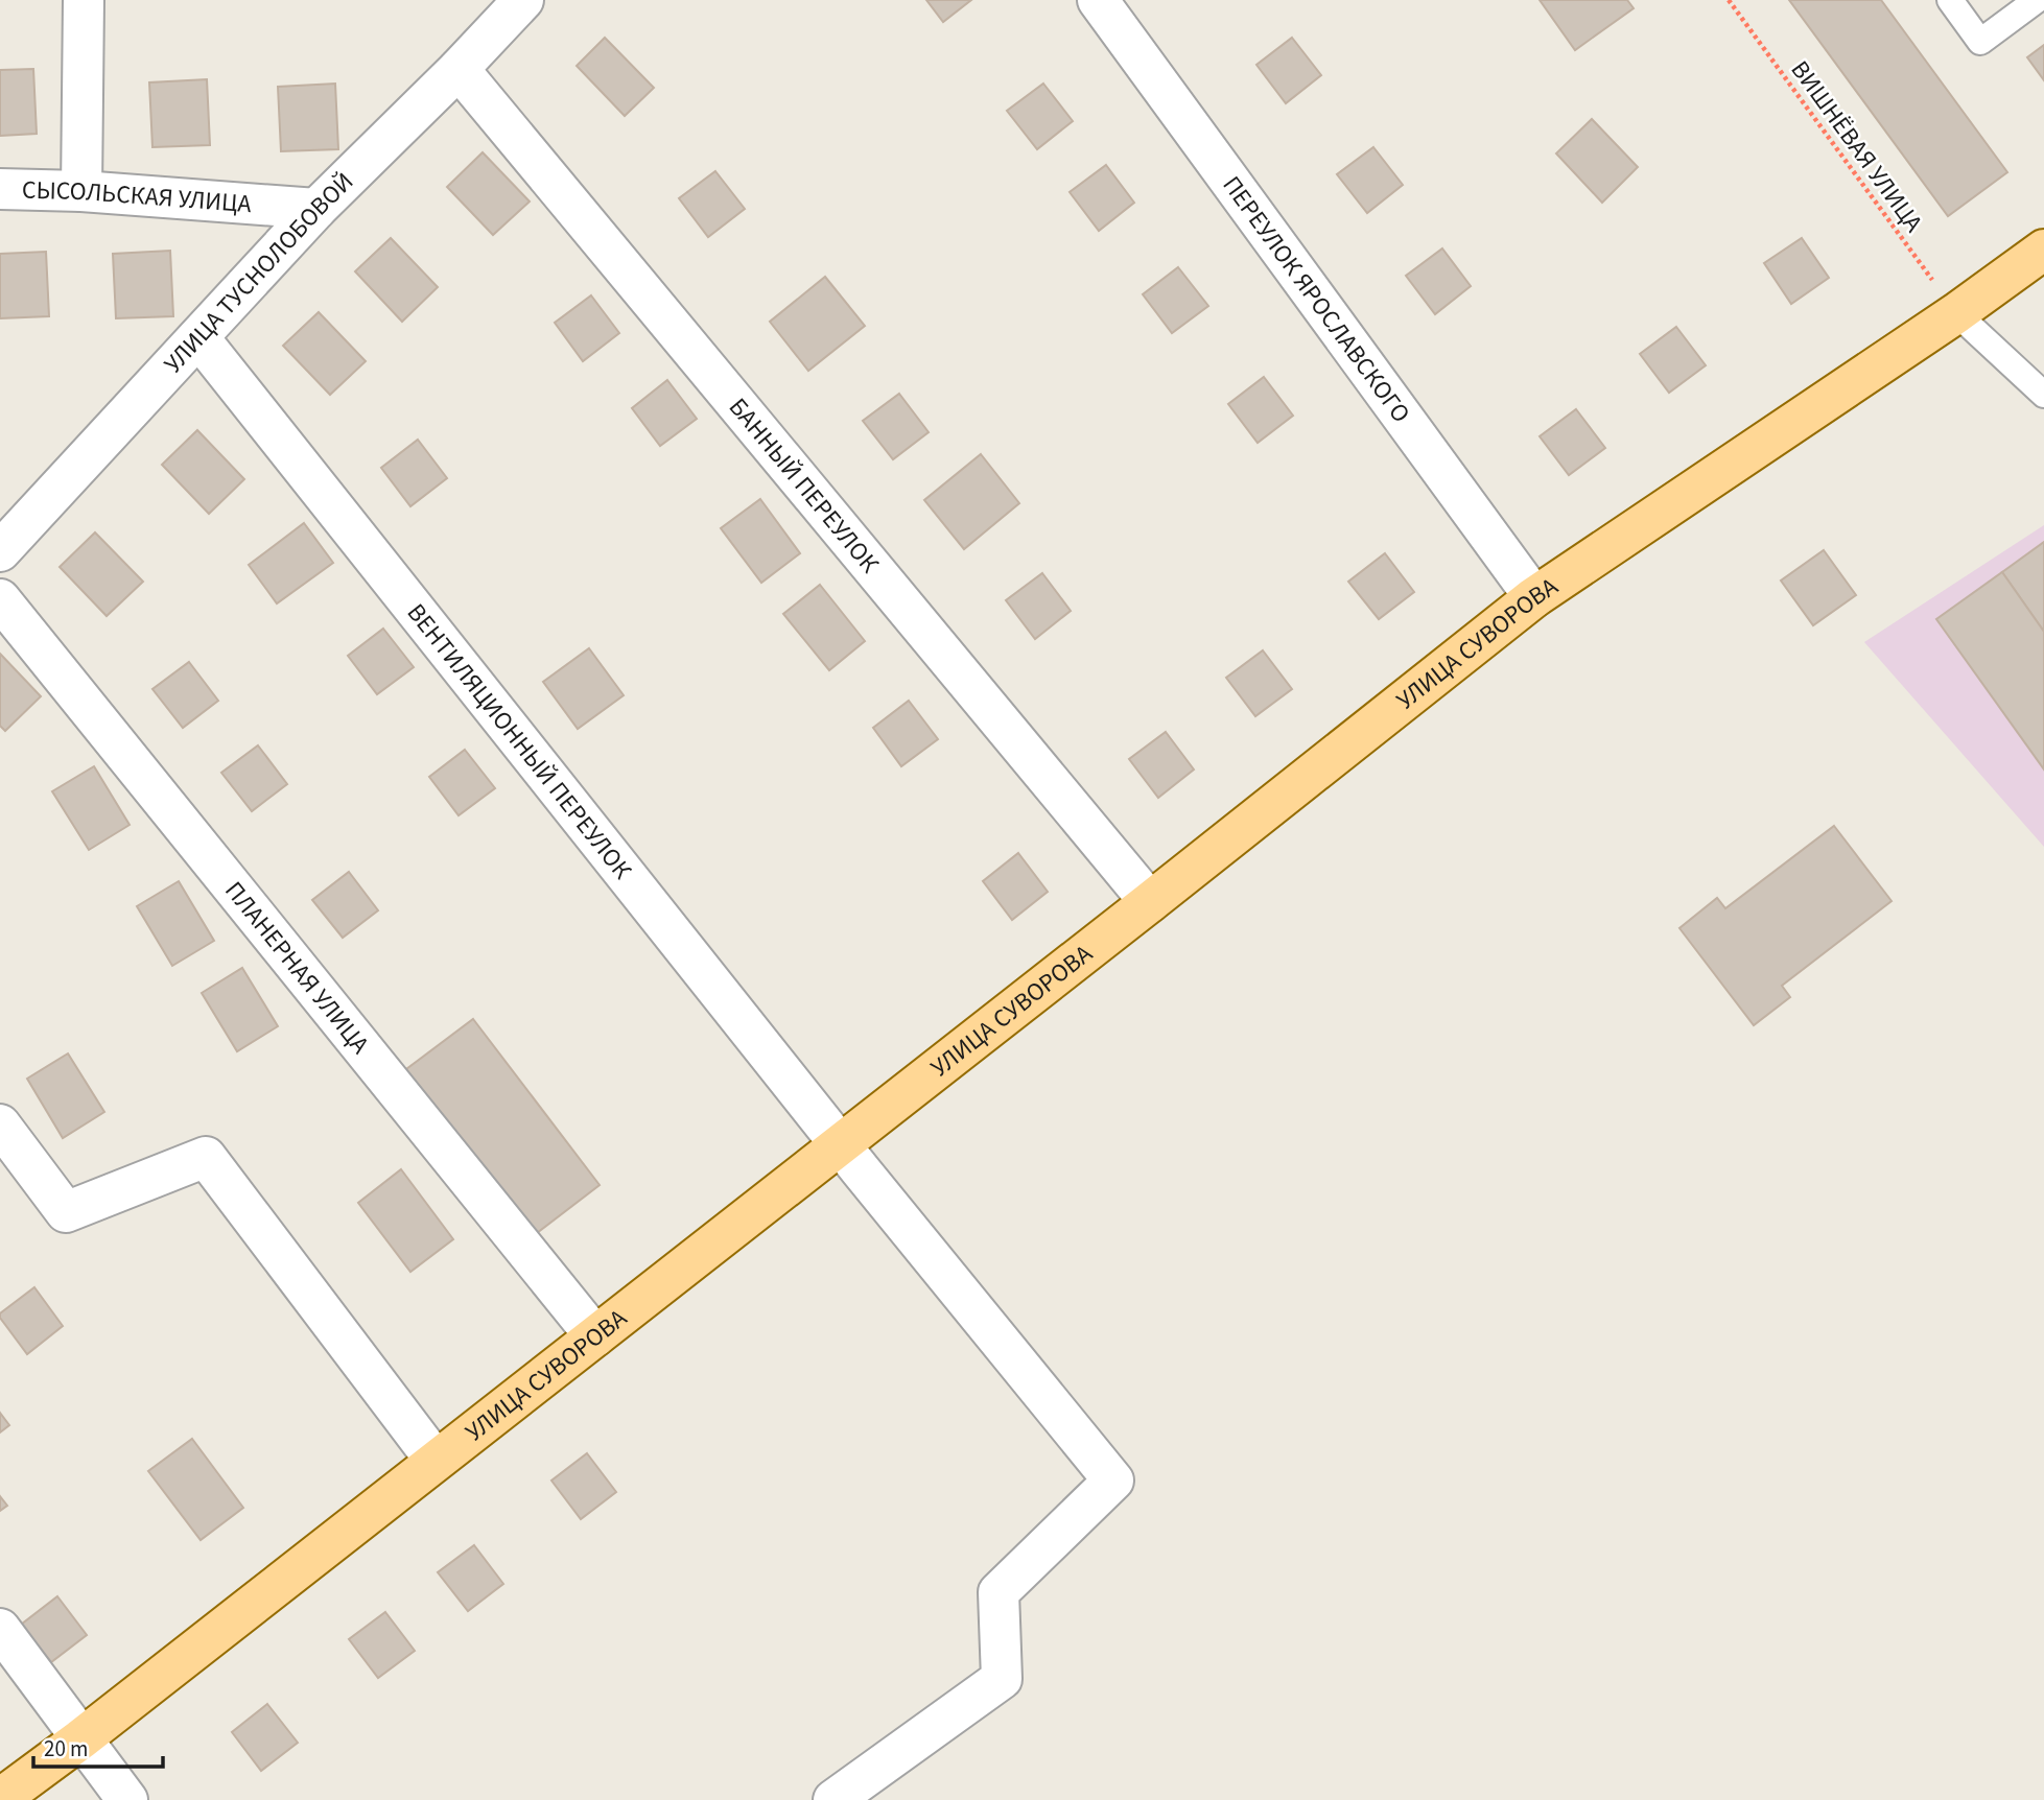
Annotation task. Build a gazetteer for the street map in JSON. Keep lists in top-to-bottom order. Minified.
{"streets":{"main road":["УЛИЦА СУВОРОВА"],"street":["СЫСОЛЬСКАЯ УЛИЦА","УЛИЦА ТУСНОЛОБОВОЙ","ПЕРЕУЛОК ЯРОСЛАВСКОГО","БАННЫЙ ПЕРЕУЛОК","ВЕНТИЛЯЦИОННЫЙ ПЕРЕУЛОК","ПЛАНЕРНАЯ УЛИЦА"],"path":["ВИШНЁВАЯ УЛИЦА"]},"crossings":[["ВИШНЁВАЯ УЛИЦА","УЛИЦА СУВОРОВА"],["СЫСОЛЬСКАЯ УЛИЦА","УЛИЦА ТУСНОЛОБОВОЙ"],["УЛИЦА ТУСНОЛОБОВОЙ","БАННЫЙ ПЕРЕУЛОК"],["УЛИЦА ТУСНОЛОБОВОЙ","ВЕНТИЛЯЦИОННЫЙ ПЕРЕУЛОК"],["ПЕРЕУЛОК ЯРОСЛАВСКОГО","УЛИЦА СУВОРОВА"],["БАННЫЙ ПЕРЕУЛОК","УЛИЦА СУВОРОВА"],["УЛИЦА СУВОРОВА","ВЕНТИЛЯЦИОННЫЙ ПЕРЕУЛОК"],["УЛИЦА СУВОРОВА","ПЛАНЕРНАЯ УЛИЦА"]],"scale_bar":"20 m"}
